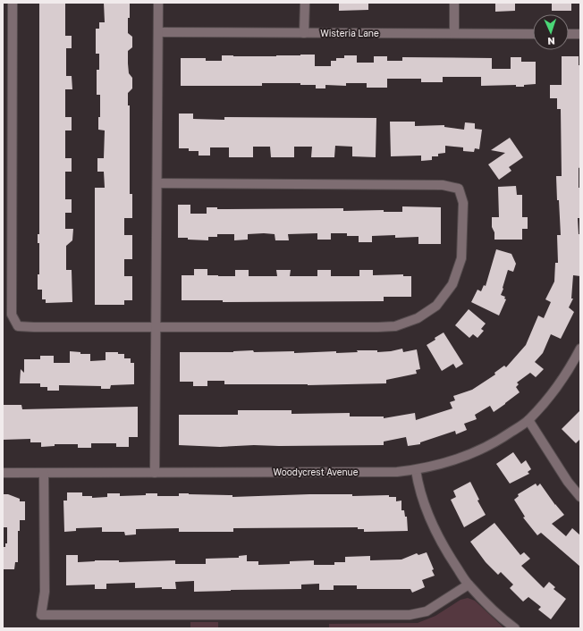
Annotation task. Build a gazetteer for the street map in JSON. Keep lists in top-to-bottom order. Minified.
{"streets":{"street":["Wisteria Lane","Woodycrest Avenue"]},"north":"bottom"}
